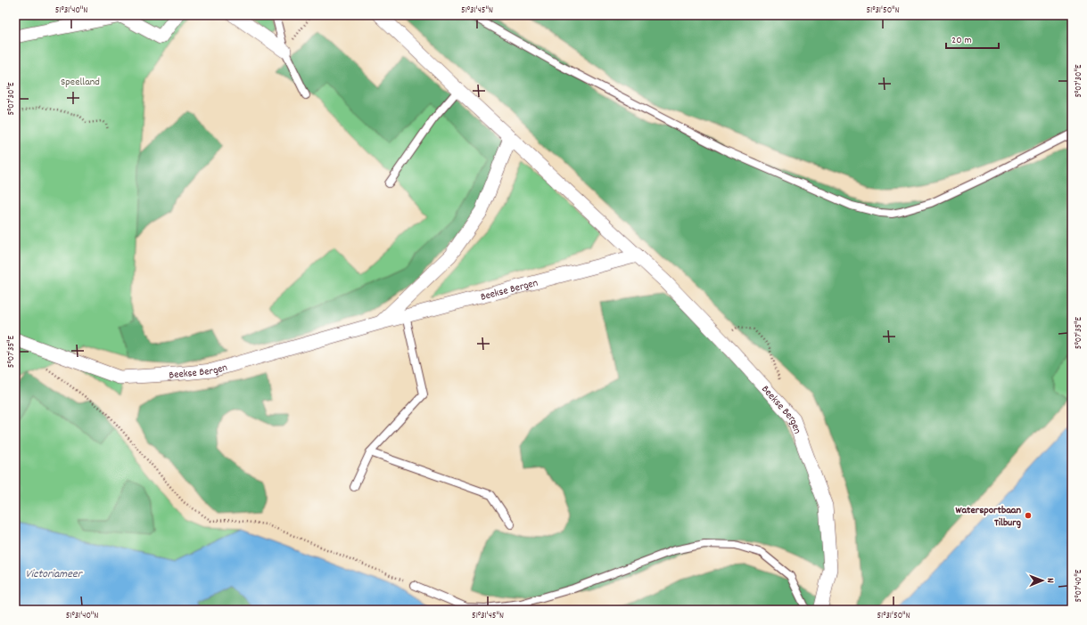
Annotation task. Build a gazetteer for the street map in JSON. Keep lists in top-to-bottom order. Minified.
{"streets":{"street":["Beekse Bergen"]},"water":["Victoriameer"],"parks":["Speelland"],"places":["Watersportbaan Tilburg"],"scale_bar":"20 m","north":"right","coordinates":["51°31'40\"N","51°31'45\"N","51°31'50\"N","5°07'30\"E","5°07'35\"E","5°07'40\"E"]}
